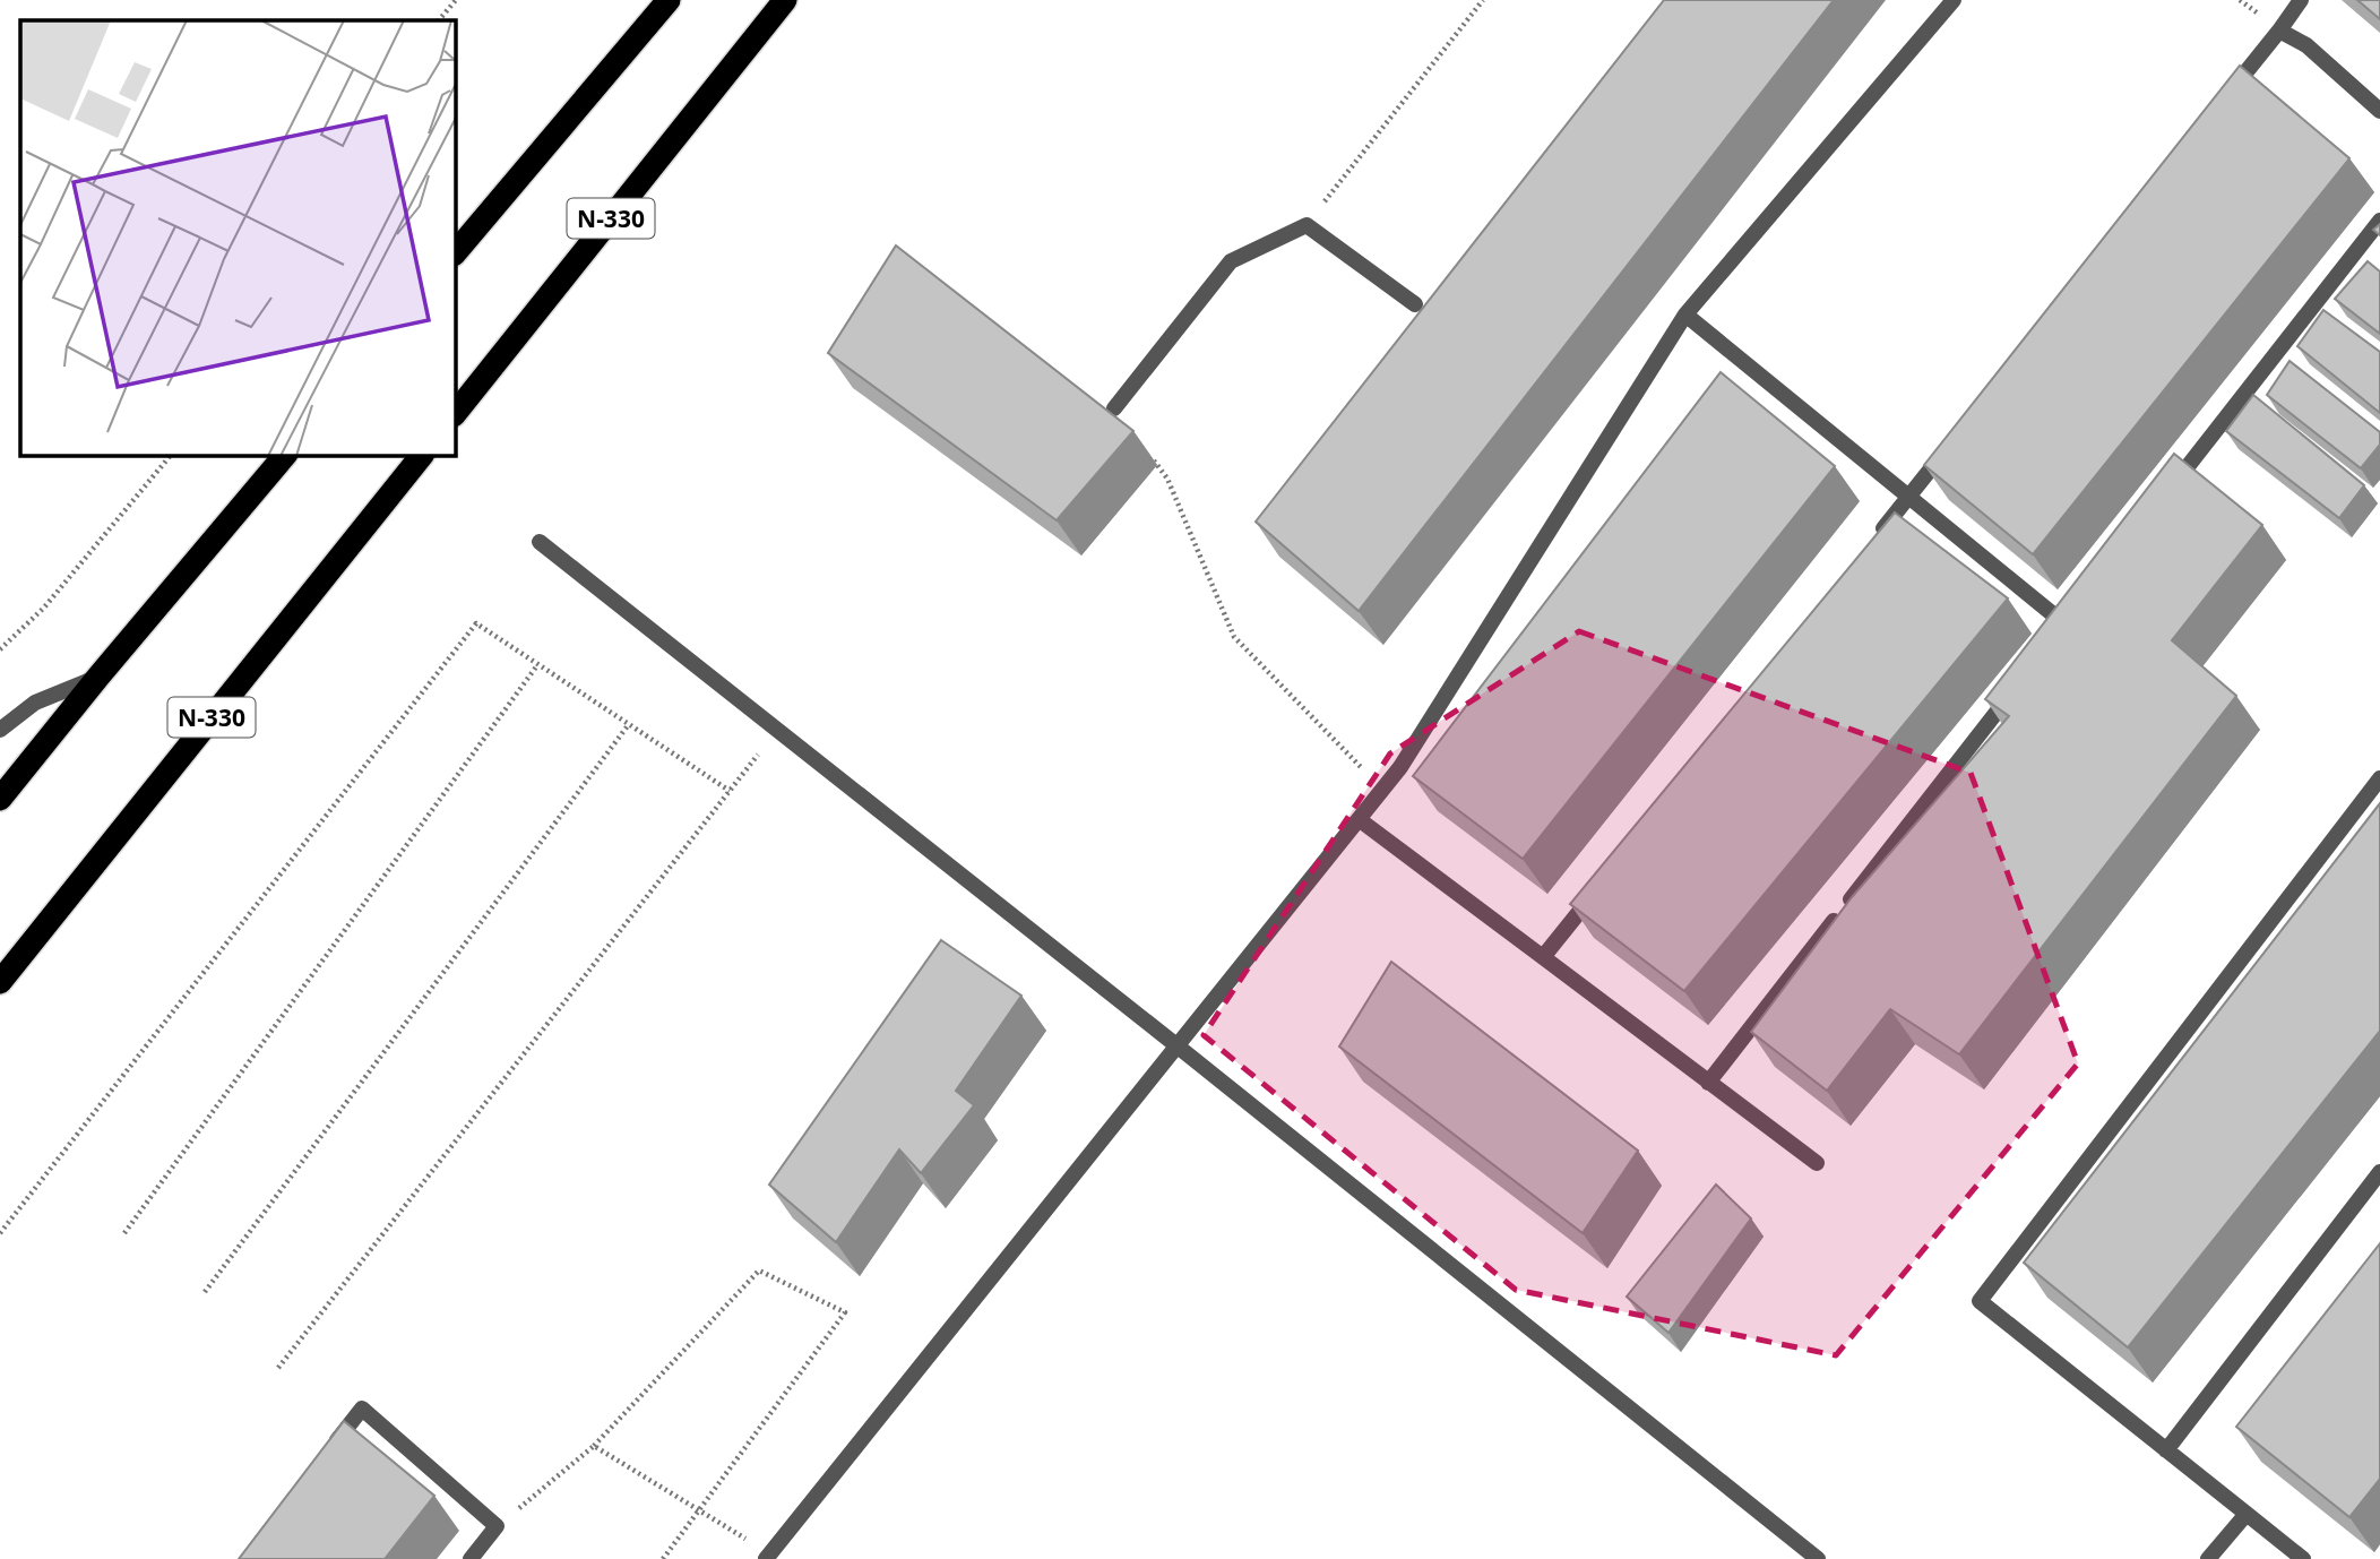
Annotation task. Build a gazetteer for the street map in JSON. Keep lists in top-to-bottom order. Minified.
{"streets":{"highway":["N-330"]}}
